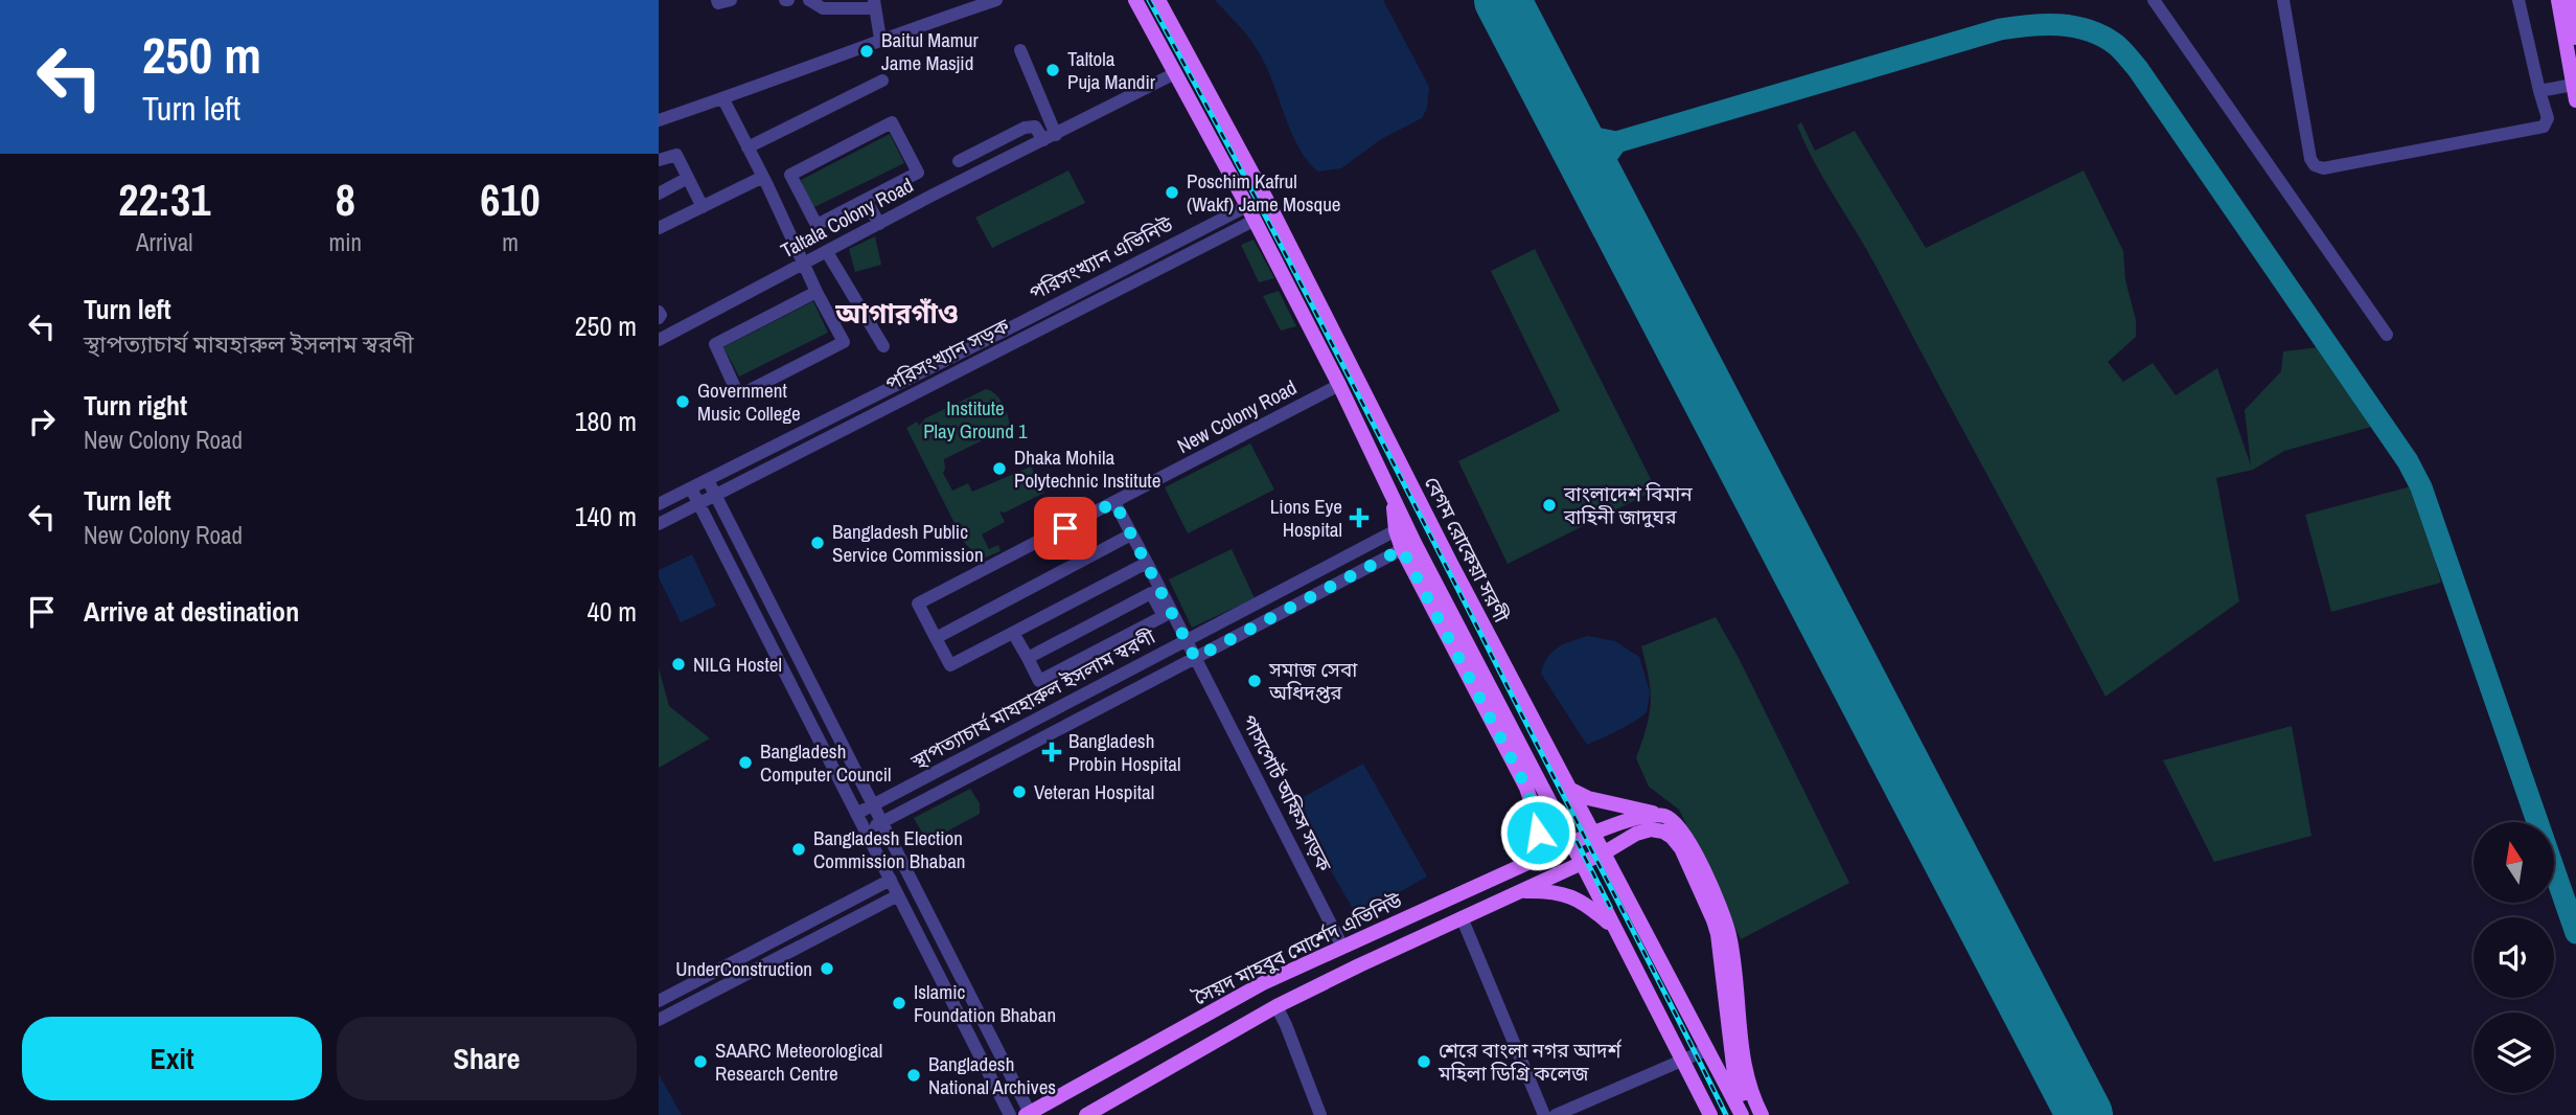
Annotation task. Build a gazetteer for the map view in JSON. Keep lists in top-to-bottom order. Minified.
{"streets":{"main road":["বেগম রোকেয়া সরণী","সৈয়দ মাহবুব মোর্শেদ এভিনিউ"],"street":["Taltala Colony Road","পরিসংখ্যান এভিনিউ","পরিসংখ্যান সড়ক","New Colony Road","স্থাপত্যাচার্য মাযহারুল ইসলাম স্বরণী","পাসপোর্ট অফিস সড়ক"]},"crossings":[["Taltala Colony Road","বেগম রোকেয়া সরণী"],["পরিসংখ্যান এভিনিউ","পরিসংখ্যান সড়ক"],["পরিসংখ্যান এভিনিউ","বেগম রোকেয়া সরণী"],["পরিসংখ্যান সড়ক","বেগম রোকেয়া সরণী"],["New Colony Road","বেগম রোকেয়া সরণী"],["বেগম রোকেয়া সরণী","স্থাপত্যাচার্য মাযহারুল ইসলাম স্বরণী"],["বেগম রোকেয়া সরণী","সৈয়দ মাহবুব মোর্শেদ এভিনিউ"],["স্থাপত্যাচার্য মাযহারুল ইসলাম স্বরণী","পাসপোর্ট অফিস সড়ক"],["পাসপোর্ট অফিস সড়ক","সৈয়দ মাহবুব মোর্শেদ এভিনিউ"]],"districts":["আগারগাঁও"],"parks":["Institute Play Ground 1"],"places":{"other":["Baitul Mamur Jame Masjid","Taltola Puja Mandir","Poschim Kafrul (Wakf) Jame Mosque","Government Music College","Dhaka Mohila Polytechnic Institute","বাংলাদেশ বিমান বাহিনী জাদুঘর","Bangladesh Public Service Commission","NILG Hostel","সমাজ সেবা অধিদপ্তর","Bangladesh Computer Council","Veteran Hospital","Bangladesh Election Commission Bhaban","UnderConstruction","Islamic Foundation Bhaban","SAARC Meteorological Research Centre","শেরে বাংলা নগর আদর্শ মহিলা ডিগ্রি কলেজ","Bangladesh National Archives"],"health":["Lions Eye Hospital","Bangladesh Probin Hospital"]},"north":"top","page":{"turn":["250 m","Turn left"],"eta":["22:31","Arrival","8","min","610","m"],"list":[{"name":"Turn left","note":"স্থাপত্যাচার্য মাযহারুল ইসলাম স্বরণী","value":"250 m"},{"name":"Turn right","note":"New Colony Road","value":"180 m"},{"name":"Turn left","note":"New Colony Road","value":"140 m"},{"name":"Arrive at destination","value":"40 m"}],"buttons":["Exit","Share"]}}
